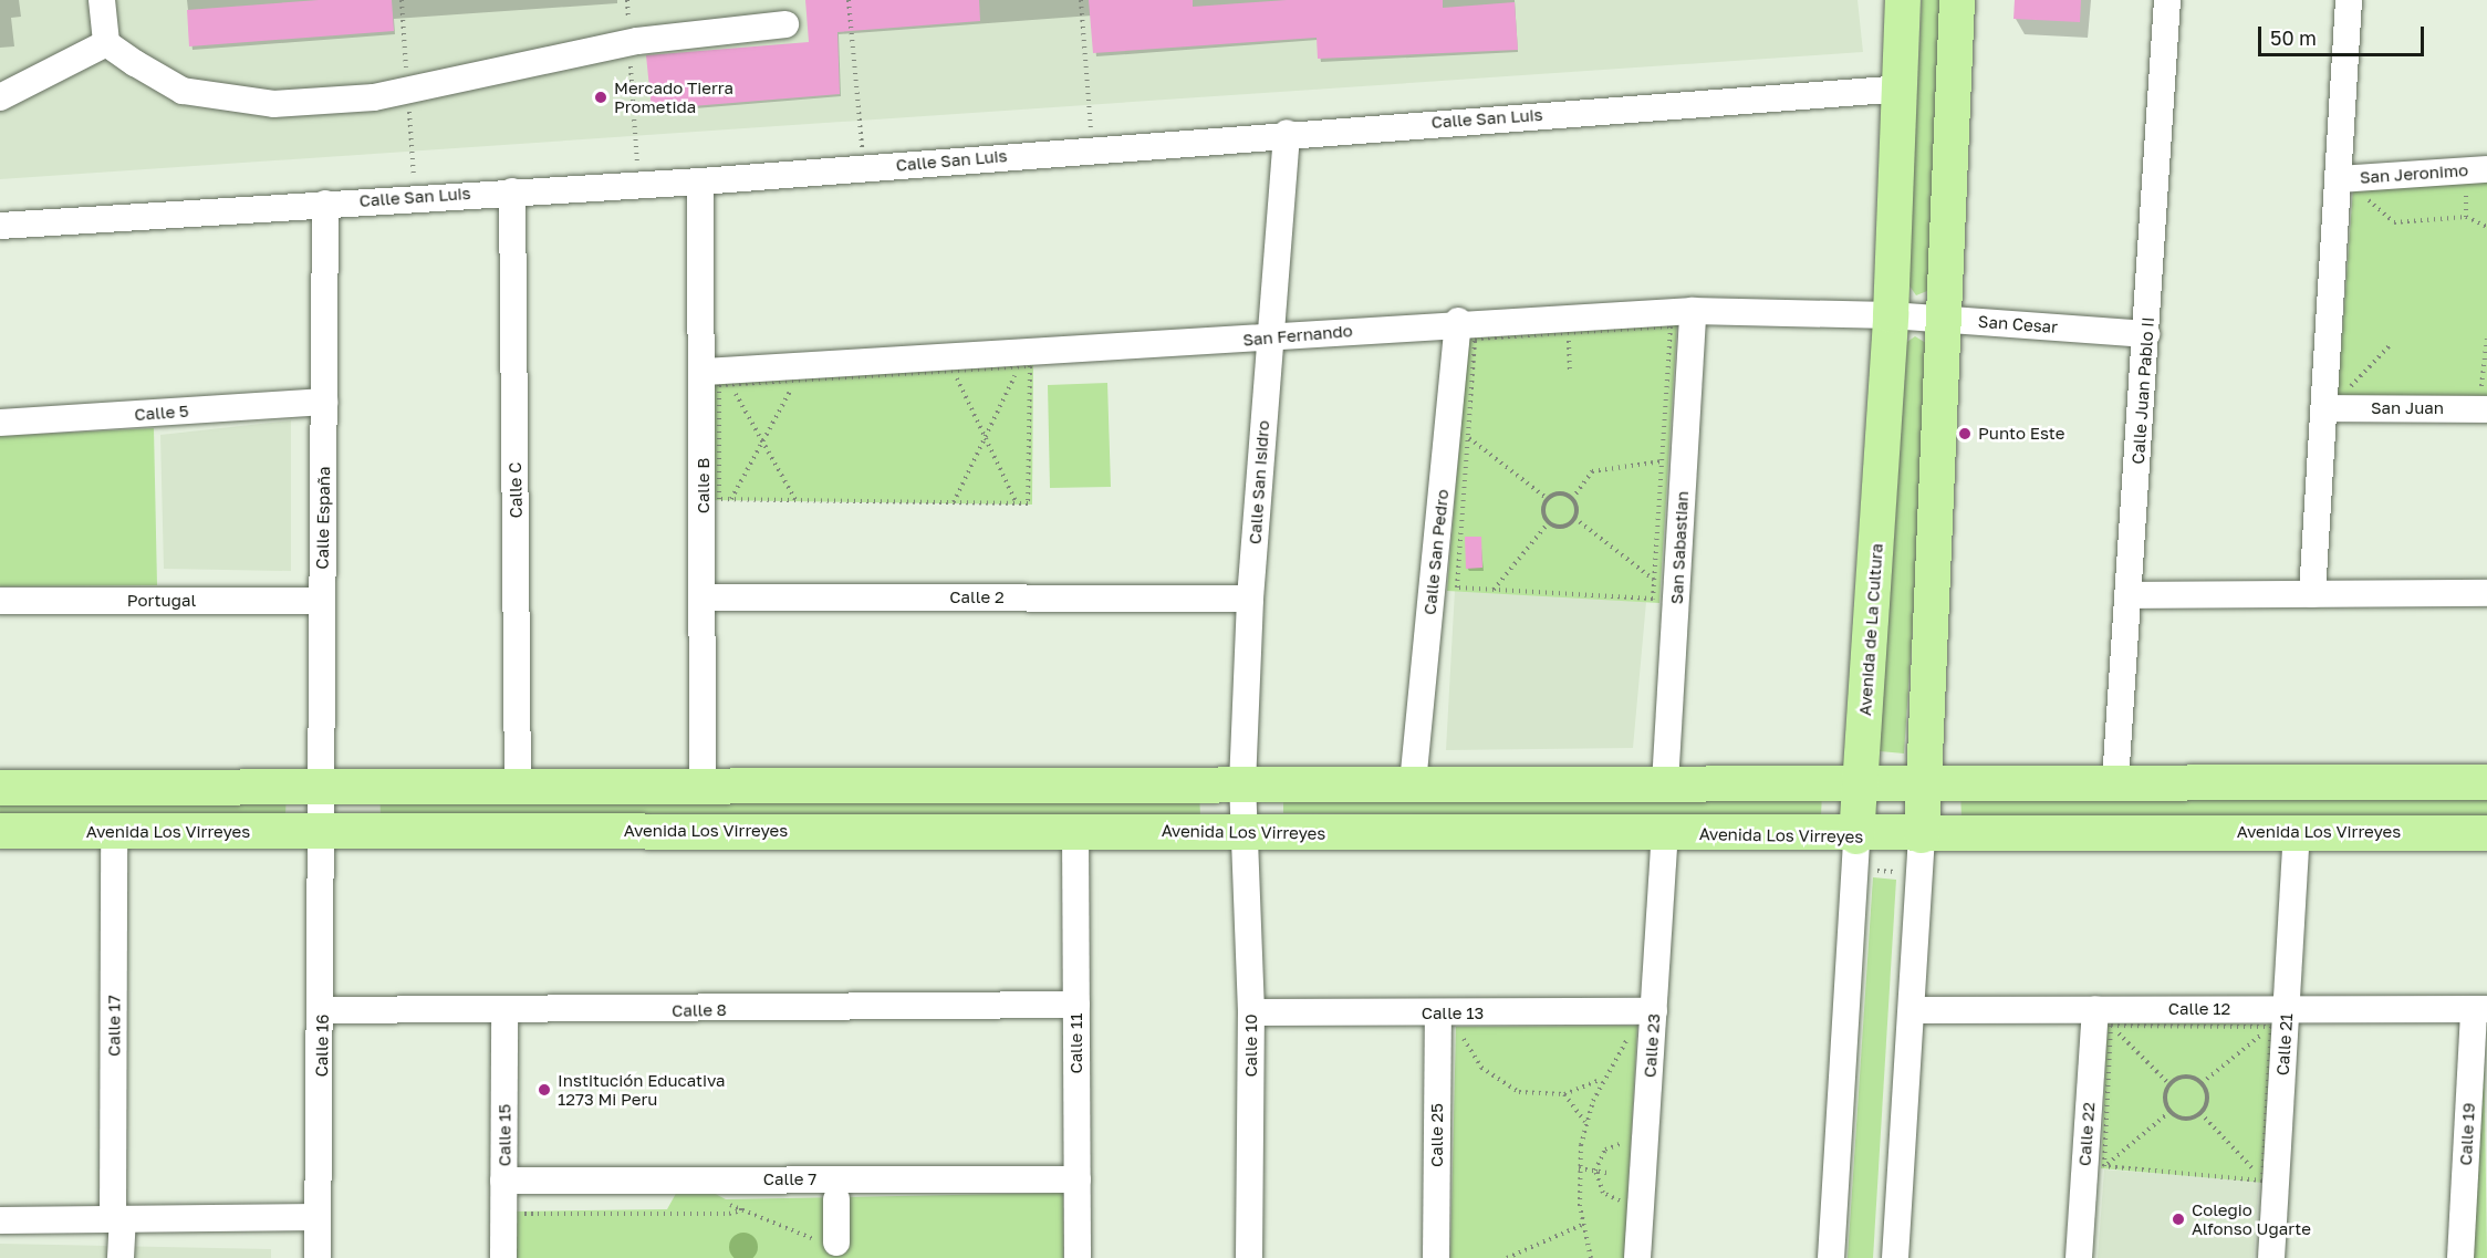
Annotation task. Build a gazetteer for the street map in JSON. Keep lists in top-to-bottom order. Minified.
{"streets":{"main road":["Avenida de La Cultura","Avenida Los Virreyes"],"street":["Calle San Luis","San Jeronimo","San Cesar","San Fernando","Calle Juan Pablo II","San Juan","Calle 5","Calle San Isidro","Calle B","Calle C","Calle España","San Sabastian","Calle San Pedro","Calle 2","Portugal","Calle 12","Calle 8","Calle 13","Calle 17","Calle 11","Calle 21","Calle 16","Calle 10","Calle 23","Calle 22","Calle 19","Calle 15","Calle 25","Calle 7"]},"crossings":[["Calle San Luis","Calle San Isidro"],["Calle San Luis","Calle B"],["Calle San Luis","Calle C"],["Calle San Luis","Calle España"],["Calle San Luis","Avenida de La Cultura"],["San Cesar","San Fernando"],["San Cesar","Calle Juan Pablo II"],["San Cesar","Avenida de La Cultura"],["San Fernando","Calle San Isidro"],["San Fernando","Calle B"],["San Fernando","San Sabastian"],["San Fernando","Calle San Pedro"],["San Fernando","Avenida de La Cultura"],["Calle 5","Calle España"],["Calle San Isidro","Calle 2"],["Calle San Isidro","Avenida Los Virreyes"],["Calle San Isidro","Calle 10"],["Calle B","Calle 2"],["Calle España","Portugal"],["Calle España","Avenida Los Virreyes"],["Calle España","Calle 16"],["Avenida de La Cultura","Avenida Los Virreyes"],["Avenida Los Virreyes","Calle 17"],["Avenida Los Virreyes","Calle 11"],["Avenida Los Virreyes","Calle 21"],["Avenida Los Virreyes","Calle 16"],["Avenida Los Virreyes","Calle 10"],["Avenida Los Virreyes","Calle 23"],["Calle 12","Calle 21"],["Calle 12","Calle 22"],["Calle 12","Calle 19"],["Calle 8","Calle 11"],["Calle 8","Calle 16"],["Calle 8","Calle 15"],["Calle 13","Calle 10"],["Calle 13","Calle 23"],["Calle 13","Calle 25"],["Calle 11","Calle 7"],["Calle 15","Calle 7"]],"places":["Mercado Tierra Prometida","Punto Este","Institución Educativa 1273 Mi Peru","Colegio Alfonso Ugarte"],"scale_bar":"50 m"}
